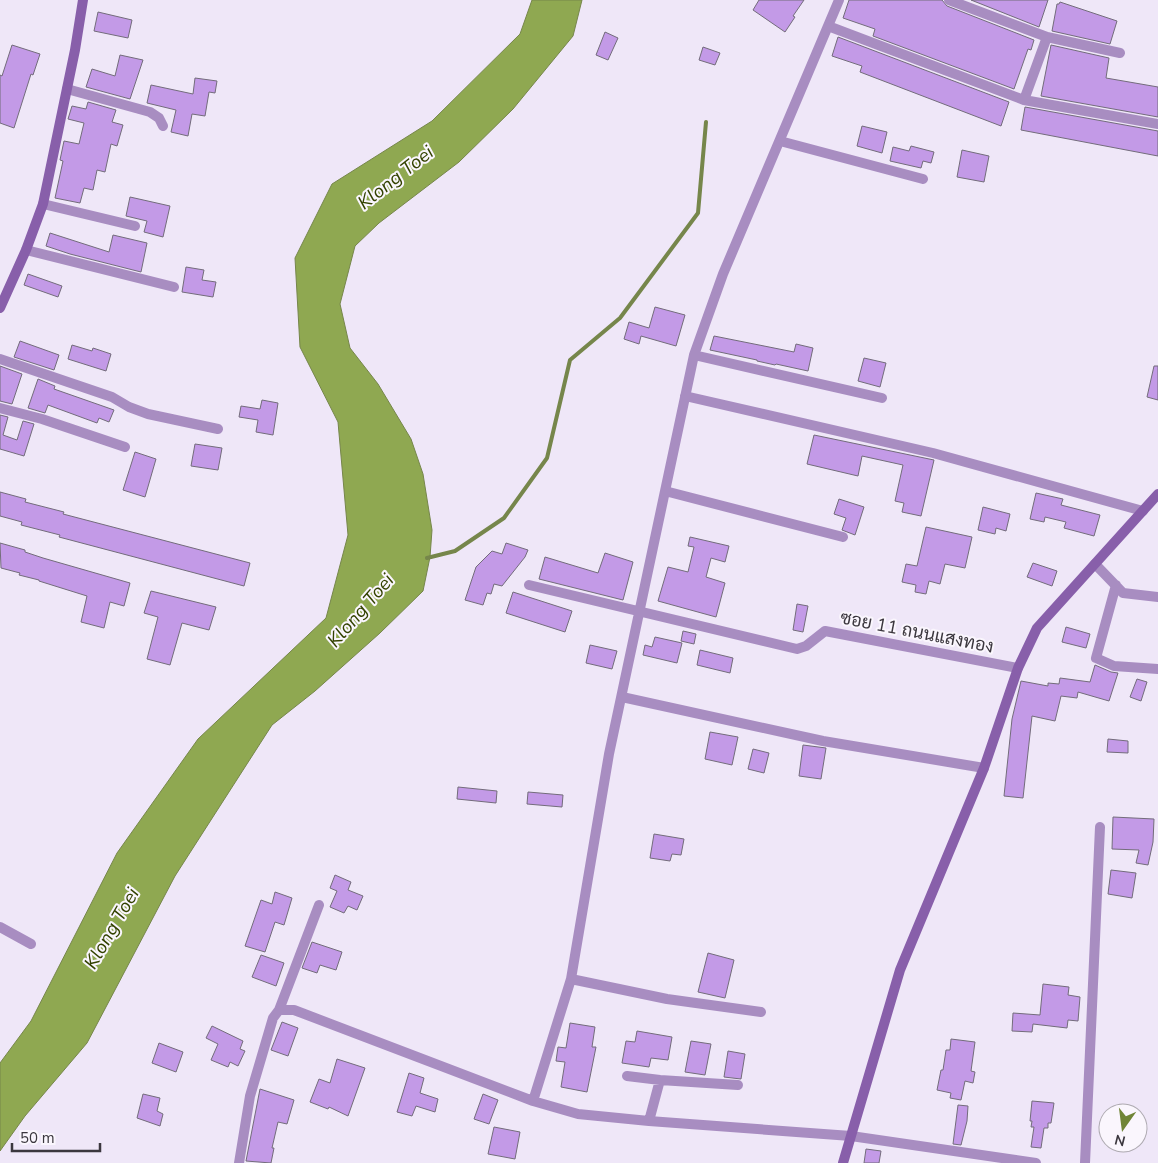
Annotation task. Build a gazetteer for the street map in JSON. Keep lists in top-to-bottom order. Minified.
{"streets":{"street":["ซอย 11 ถนนแสงทอง"]},"water":["Klong Toei"],"scale_bar":"50 m","north":"bottom"}
